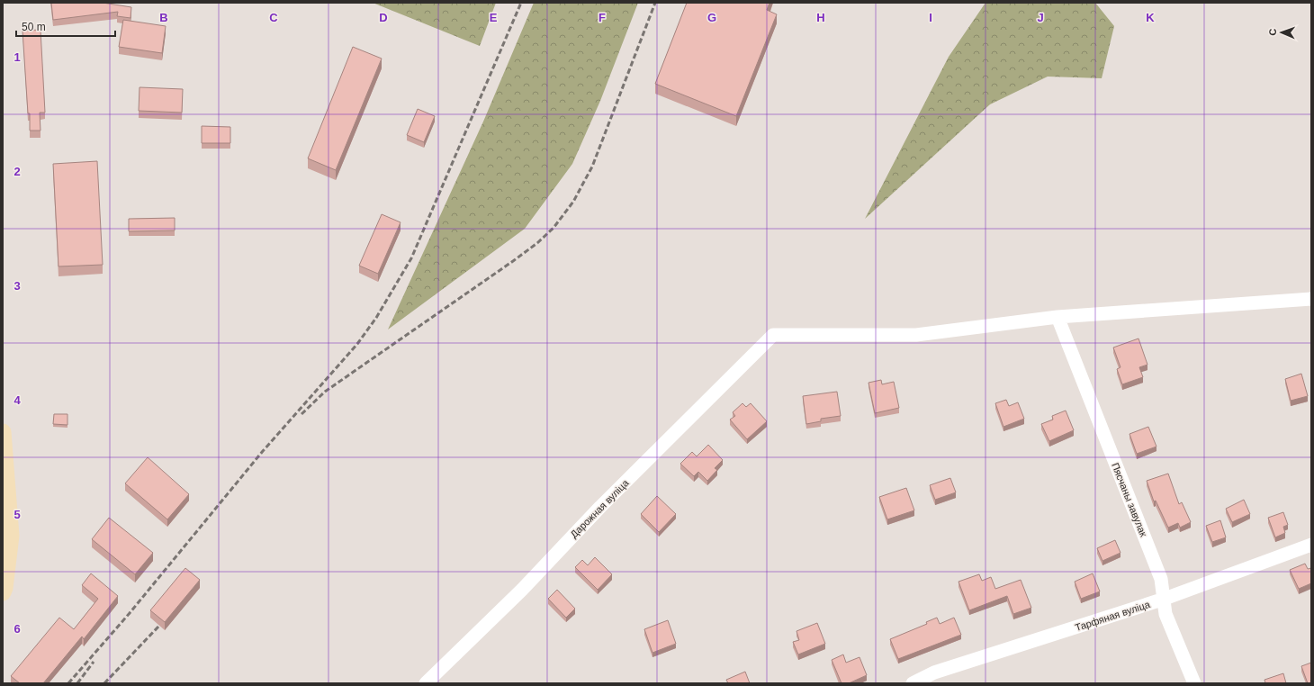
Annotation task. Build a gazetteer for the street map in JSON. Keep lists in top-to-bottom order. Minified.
{"streets":{"street":["Пясчаны завулак","Дарожная вуліца","Тарфяная вуліца"]},"crossings":[["Пясчаны завулак","Дарожная вуліца"],["Пясчаны завулак","Тарфяная вуліца"]],"scale_bar":"50 m","north":"left","grid":{"columns":["B","C","D","E","F","G","H","I","J","K"],"rows":["1","2","3","4","5","6"]}}
